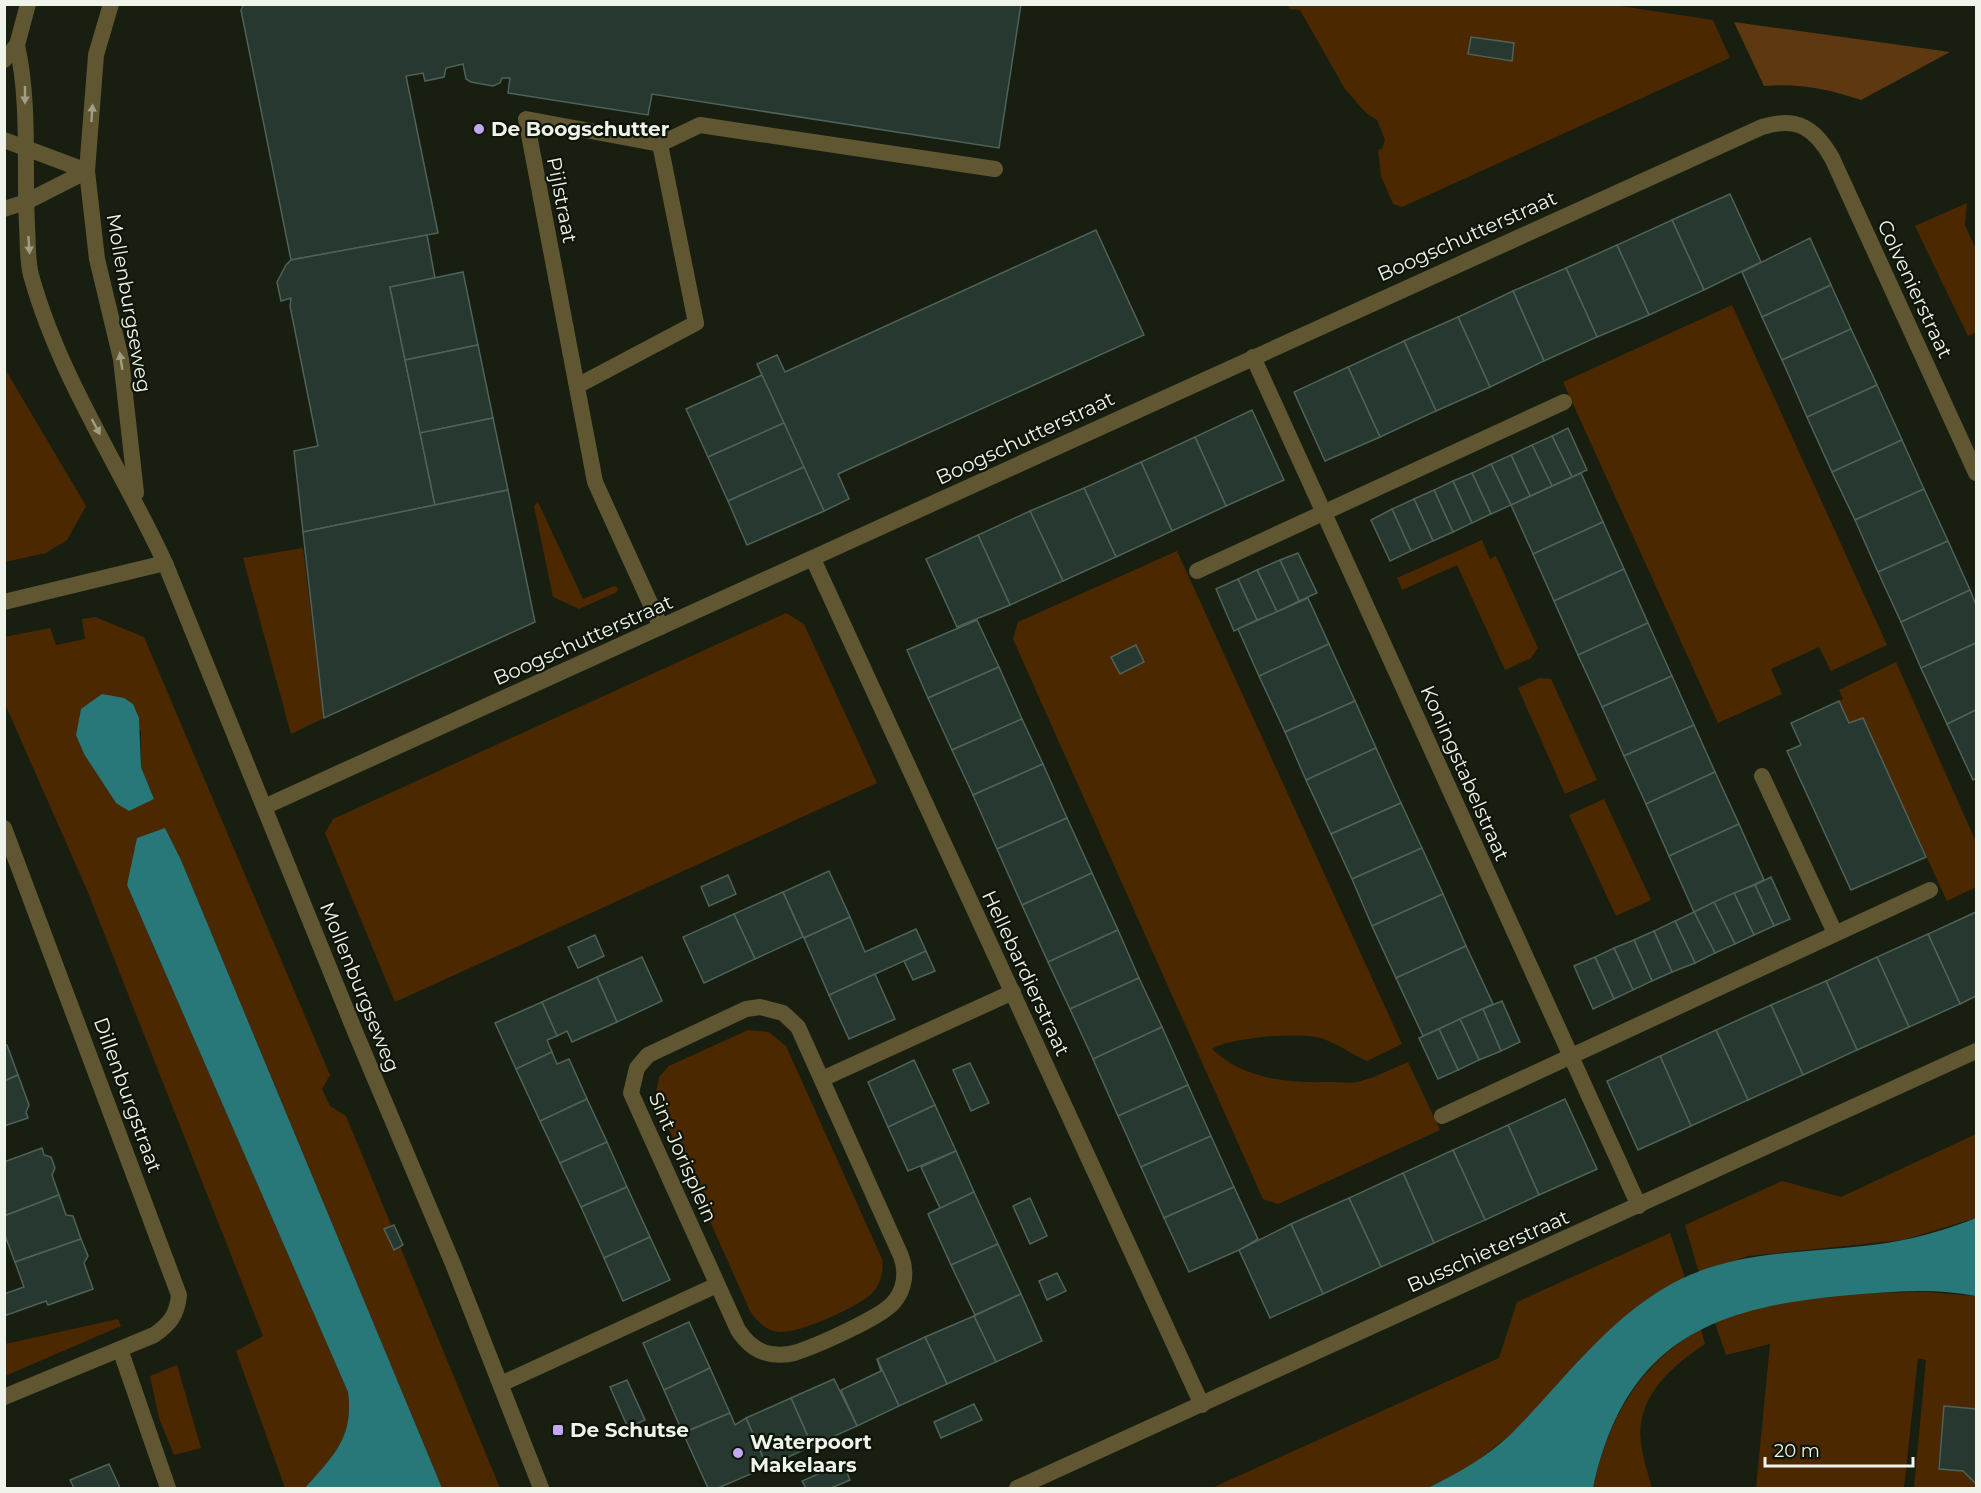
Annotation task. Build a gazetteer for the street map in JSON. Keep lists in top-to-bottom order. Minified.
{"streets":{"street":["Pijlstraat","Boogschutterstraat","Colvenierstraat","Mollenburgseweg","Koningstabelstraat","Hellebardierstraat","Dillenburgstraat","Sint Jorisplein","Busschieterstraat"]},"crossings":[["Pijlstraat","Boogschutterstraat"],["Boogschutterstraat","Colvenierstraat"],["Boogschutterstraat","Mollenburgseweg"],["Boogschutterstraat","Koningstabelstraat"],["Boogschutterstraat","Hellebardierstraat"],["Koningstabelstraat","Busschieterstraat"],["Hellebardierstraat","Busschieterstraat"]],"places":{"other":["De Boogschutter","Waterpoort Makelaars"],"transit":["De Schutse"]},"scale_bar":"20 m"}
